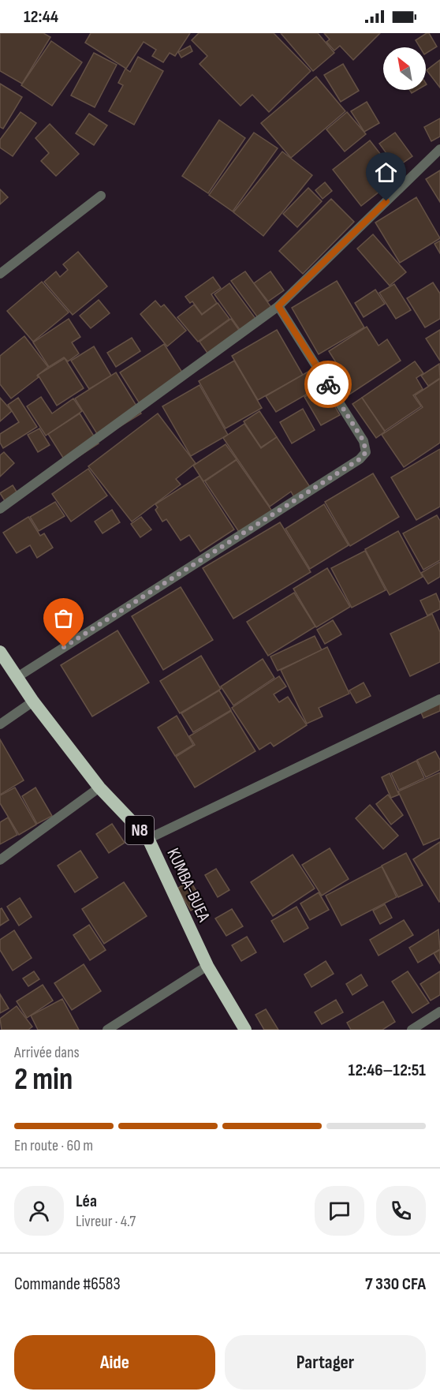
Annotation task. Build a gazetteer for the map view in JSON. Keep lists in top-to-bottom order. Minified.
{"streets":{"highway":["N8","KUMBA-BUEA"]},"north":"top left","page":{"status":"12:44","heading":["2 min","Arrivée dans","12:46–12:51"],"panel":["Léa","Livreur · 4.7","Commande #6583","7 330 CFA"],"bar":"En route · 60 m","buttons":["Aide","Partager"]}}
